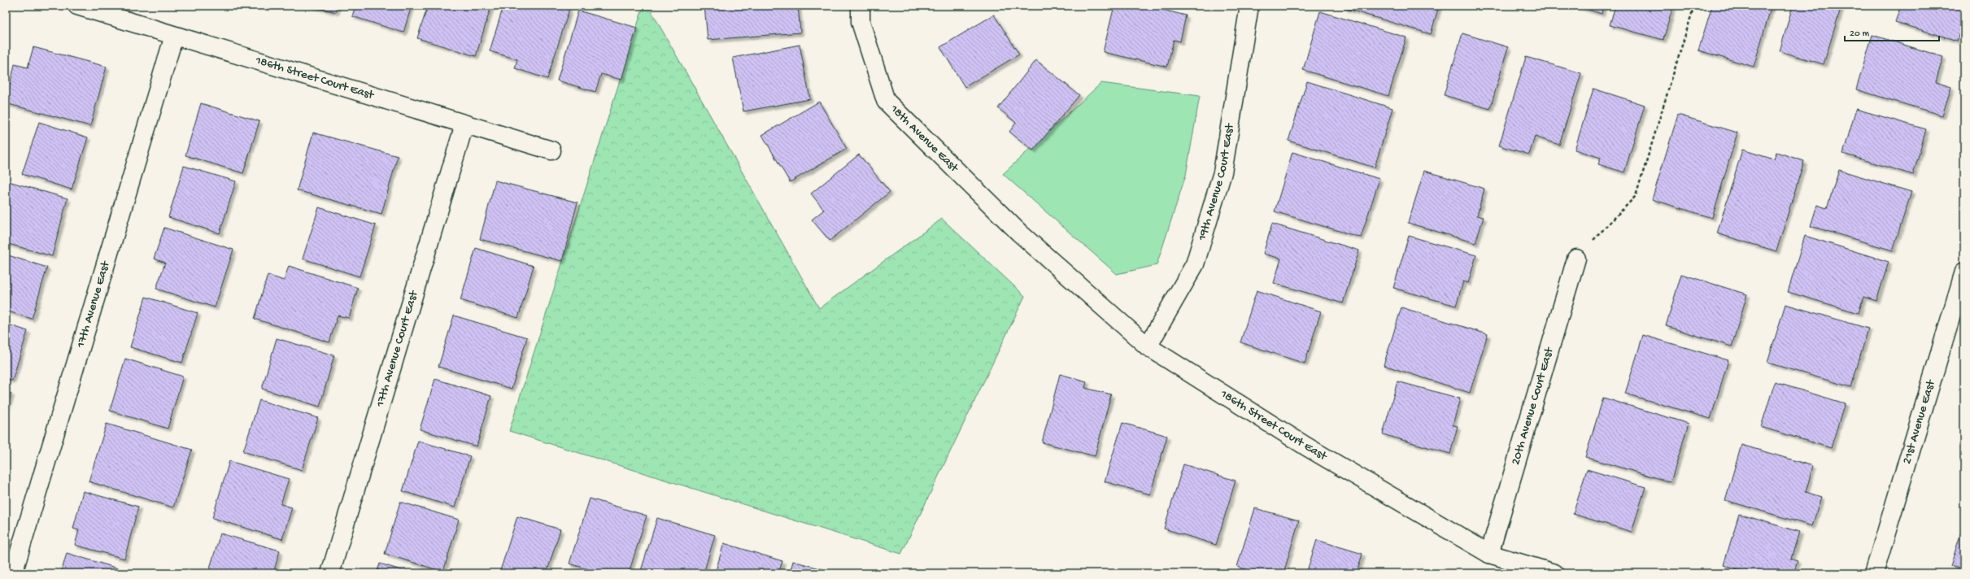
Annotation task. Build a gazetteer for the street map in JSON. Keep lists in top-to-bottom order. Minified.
{"streets":{"street":["186th Street Court East","18th Avenue East","19th Avenue Court East","17th Avenue East","17th Avenue Court East","20th Avenue Court East","21st Avenue East"]},"crossings":[["186th Street Court East","18th Avenue East"],["186th Street Court East","19th Avenue Court East"],["186th Street Court East","17th Avenue East"],["186th Street Court East","17th Avenue Court East"],["186th Street Court East","20th Avenue Court East"]],"scale_bar":"20 m"}
